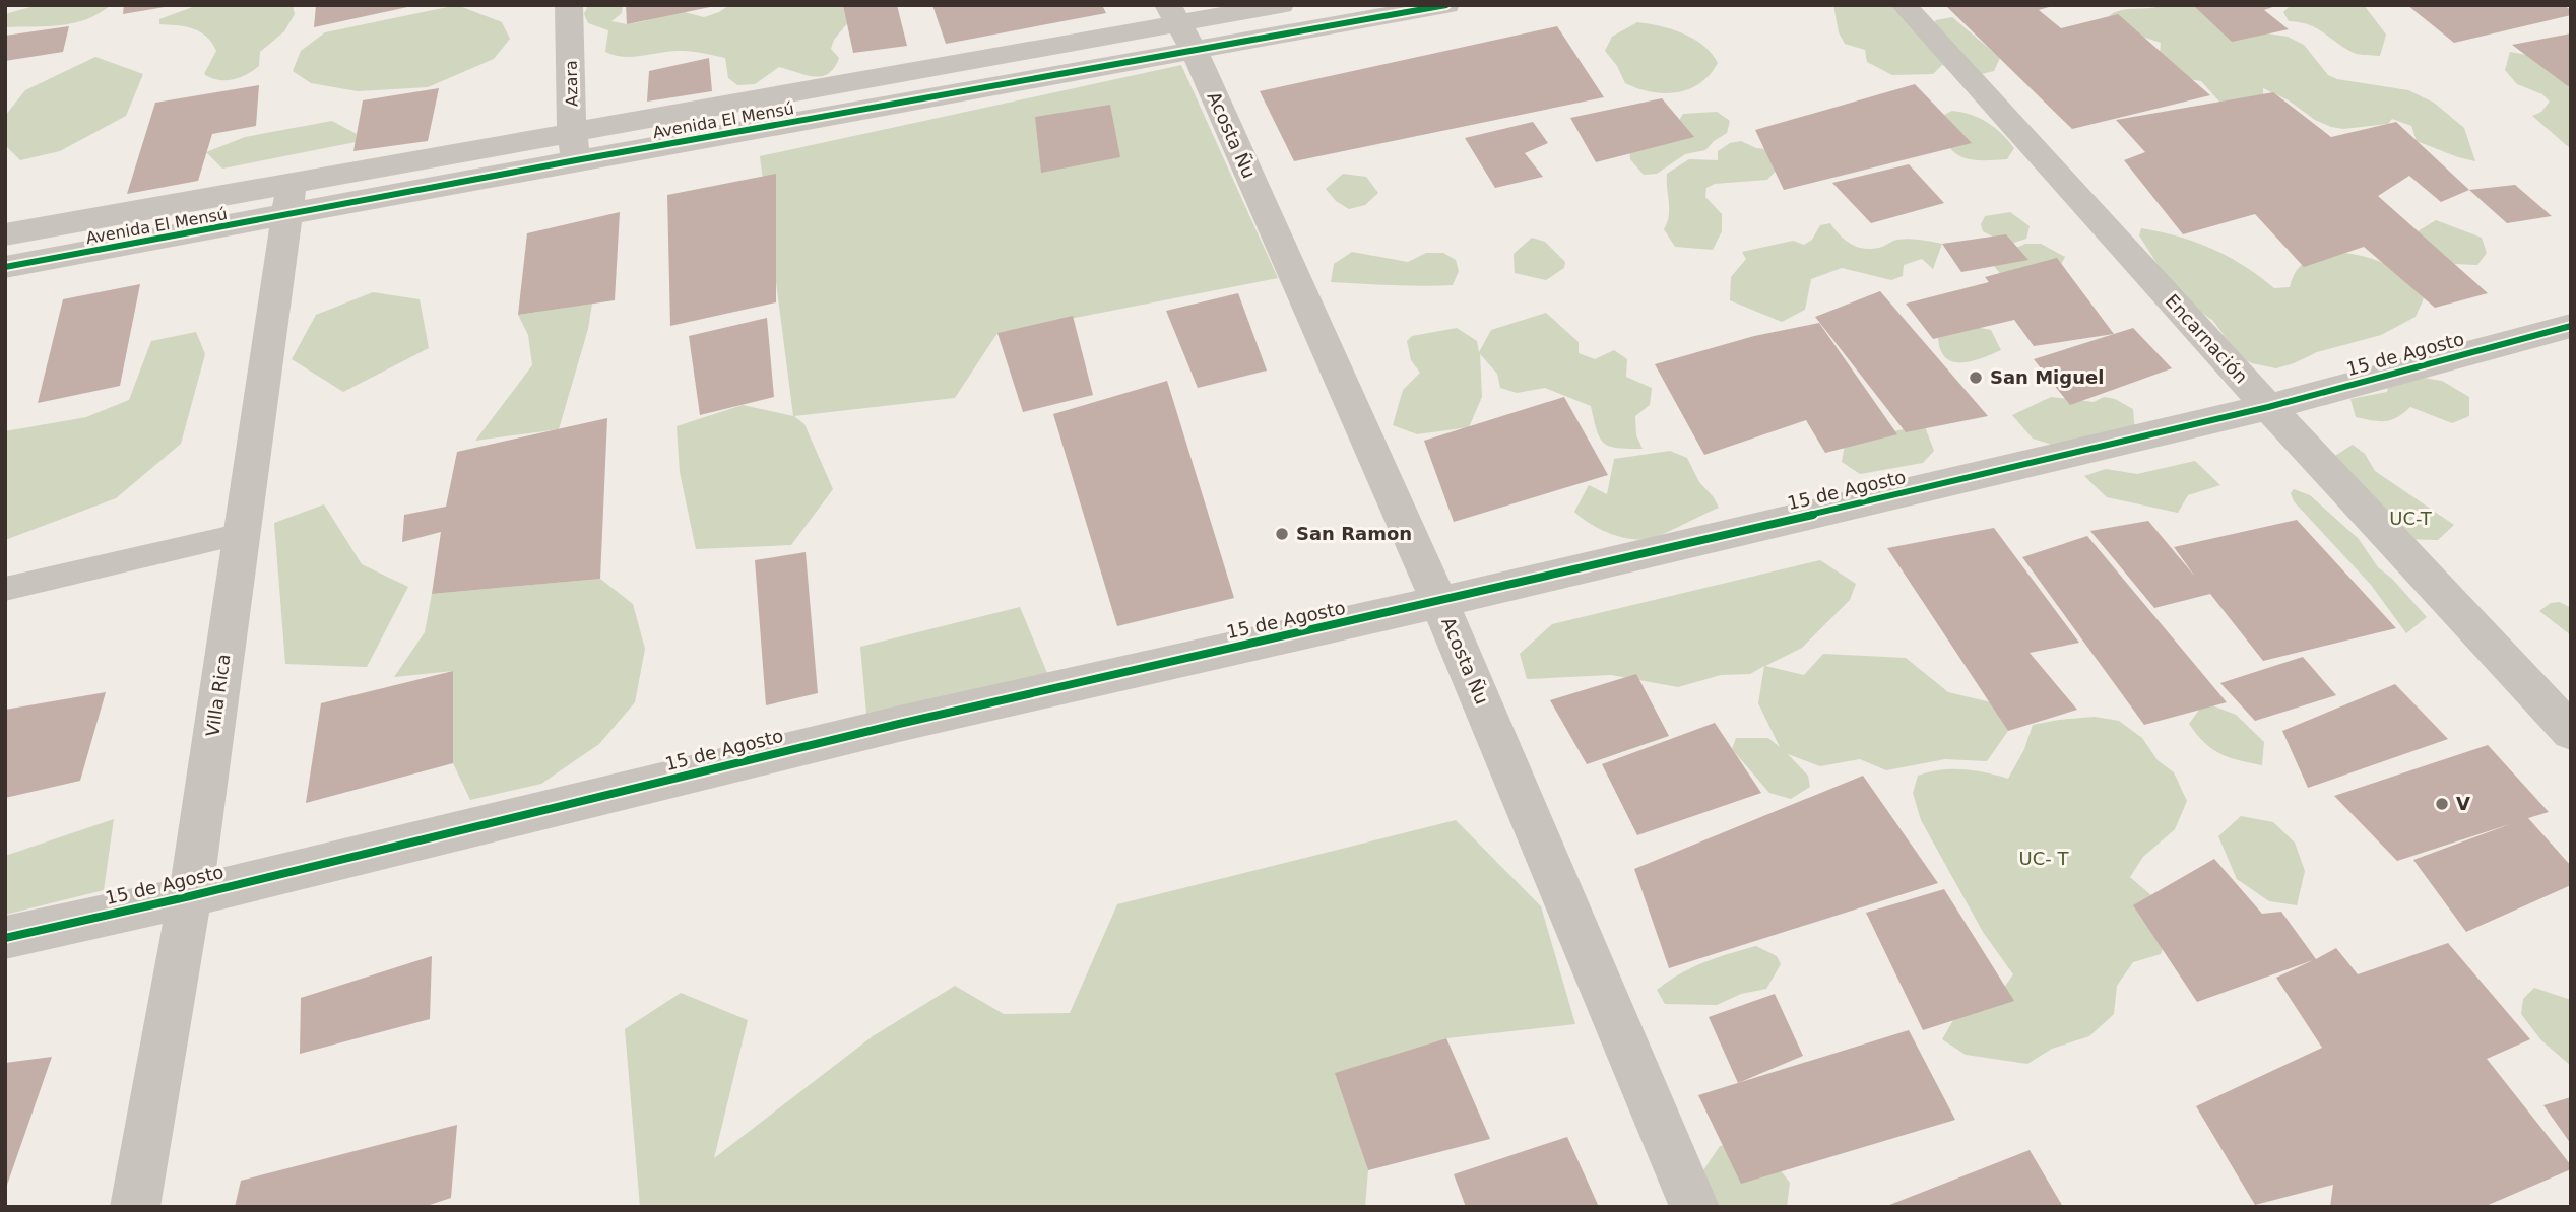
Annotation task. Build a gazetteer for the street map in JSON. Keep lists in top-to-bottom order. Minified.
{"streets":{"street":["Azara","Avenida El Mensú","Acosta Ñu","Encarnación","15 de Agosto","Villa Rica"]},"crossings":[["Azara","Avenida El Mensú"],["Avenida El Mensú","Acosta Ñu"],["Avenida El Mensú","Villa Rica"],["Acosta Ñu","15 de Agosto"],["Encarnación","15 de Agosto"],["15 de Agosto","Villa Rica"]],"parks":["UC-T","UC- T"],"places":["San Miguel","San Ramon","V"]}
